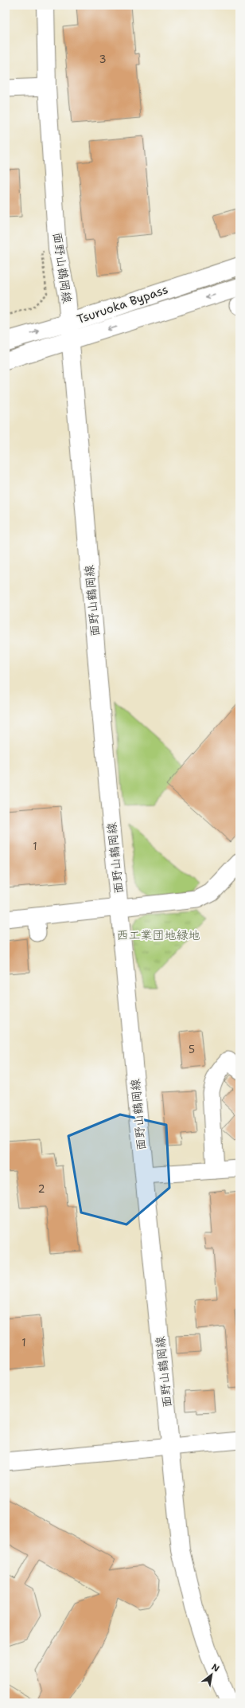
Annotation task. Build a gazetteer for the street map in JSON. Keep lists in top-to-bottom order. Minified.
{"streets":{"main road":["面野山鶴岡線","Tsuruoka Bypass"]},"crossings":[["面野山鶴岡線","Tsuruoka Bypass"]],"parks":["西工業団地緑地"],"house_numbers":["3","1","5","2","1"],"north":"top right"}
